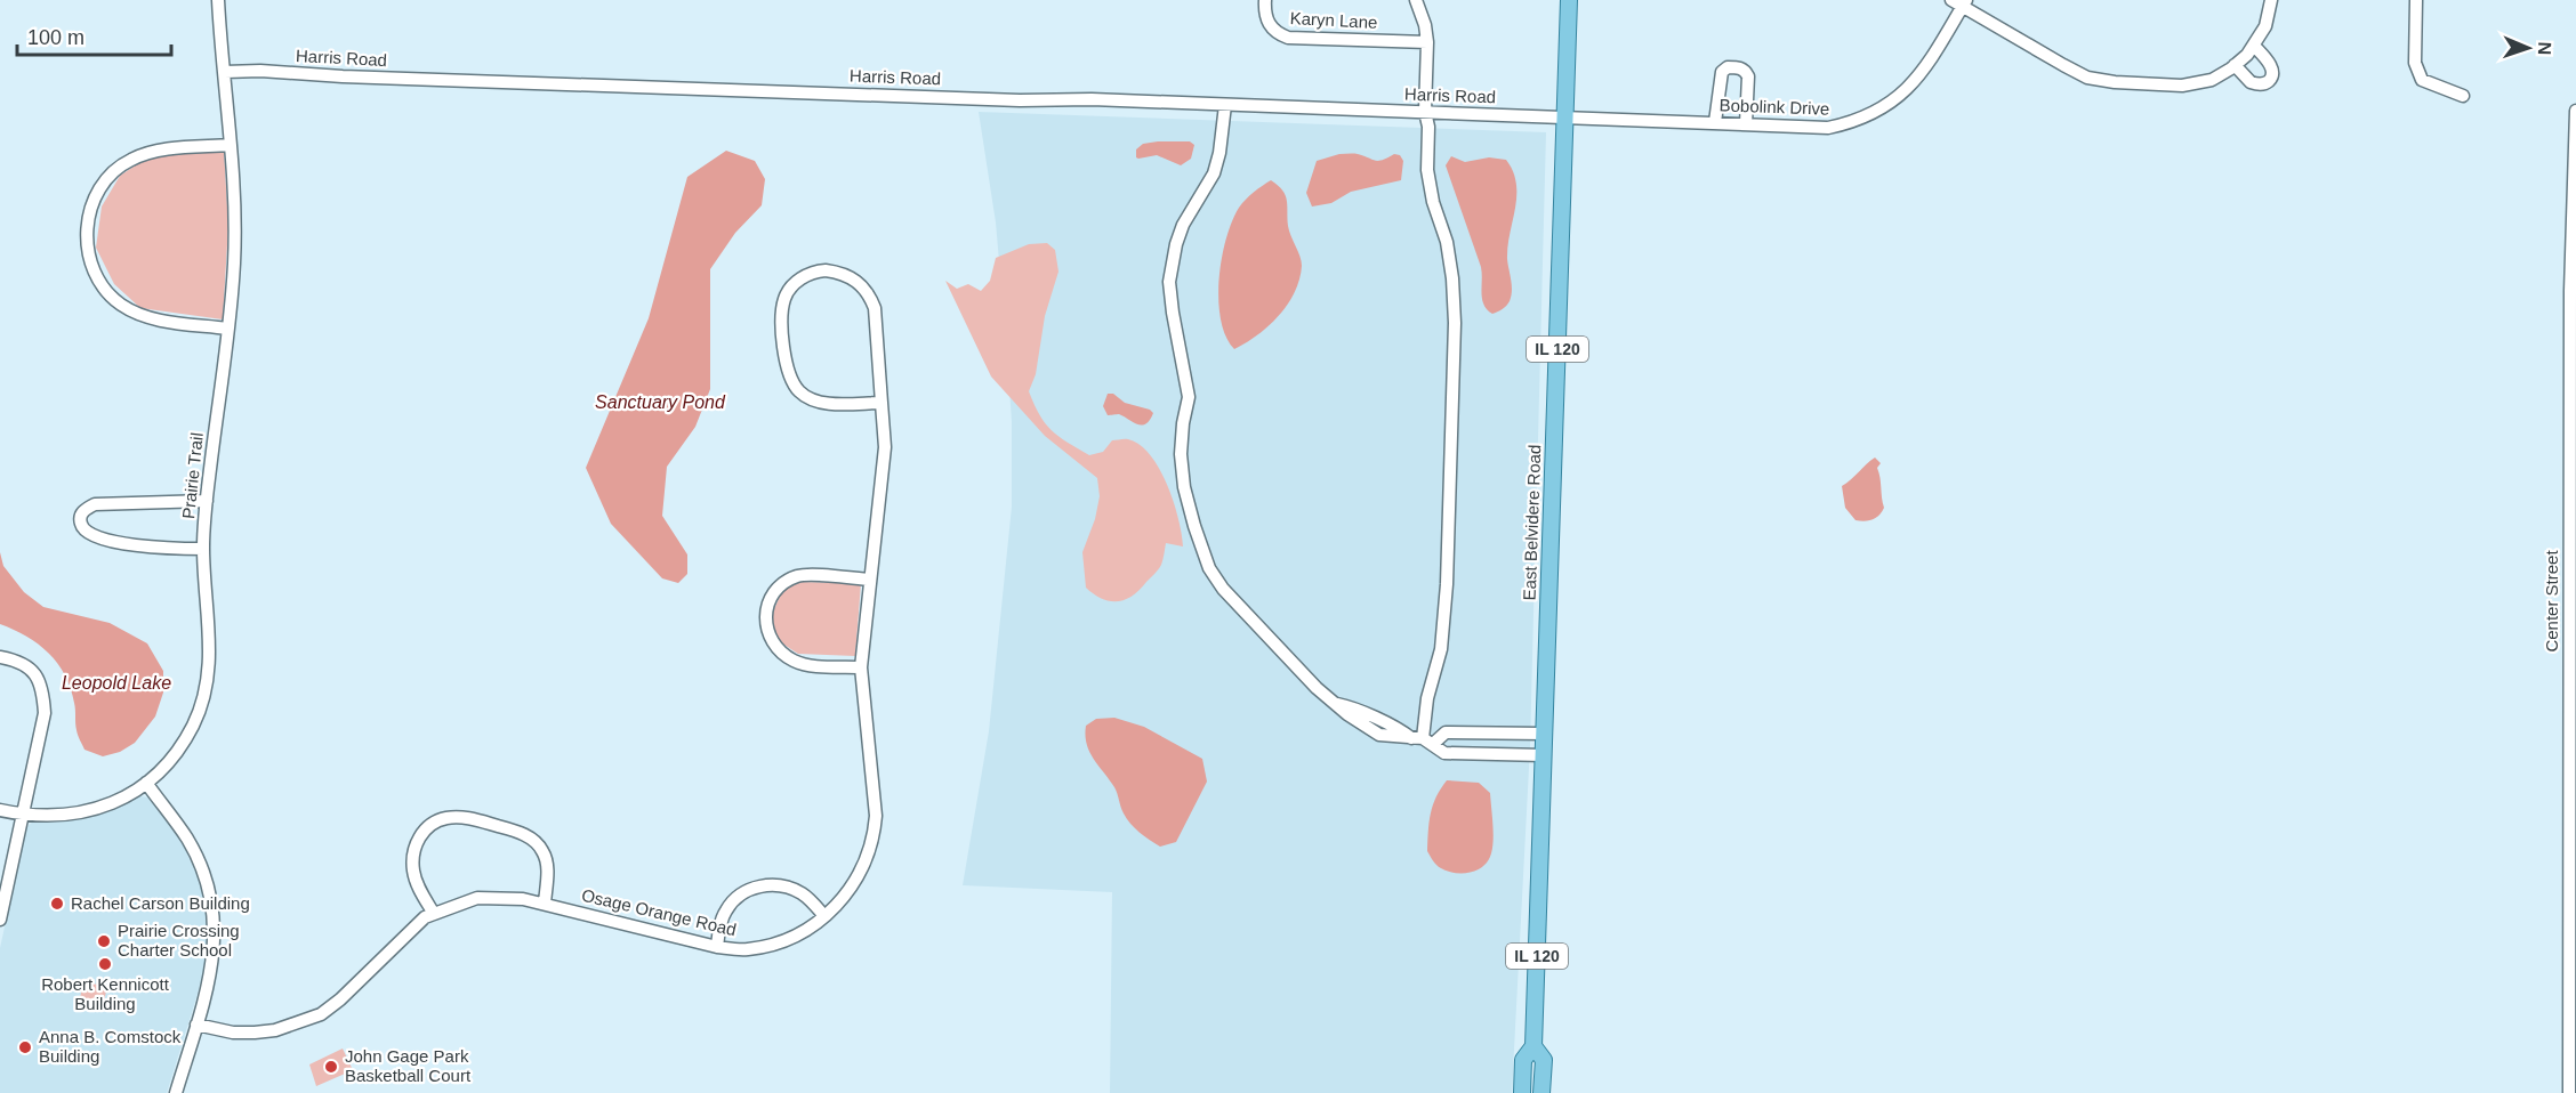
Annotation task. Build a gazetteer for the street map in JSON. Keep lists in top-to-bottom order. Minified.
{"streets":{"main road":["IL 120","East Belvidere Road"],"street":["Karyn Lane","Harris Road","Bobolink Drive","Prairie Trail","Center Street","Osage Orange Road"]},"crossings":[["Harris Road","Bobolink Drive"],["Harris Road","Prairie Trail"],["Harris Road","East Belvidere Road"],["Bobolink Drive","East Belvidere Road"]],"water":["Sanctuary Pond","Leopold Lake"],"places":["Rachel Carson Building","Prairie Crossing Charter School","Robert Kennicott Building","Anna B. Comstock Building","John Gage Park Basketball Court"],"scale_bar":"100 m","north":"right"}
